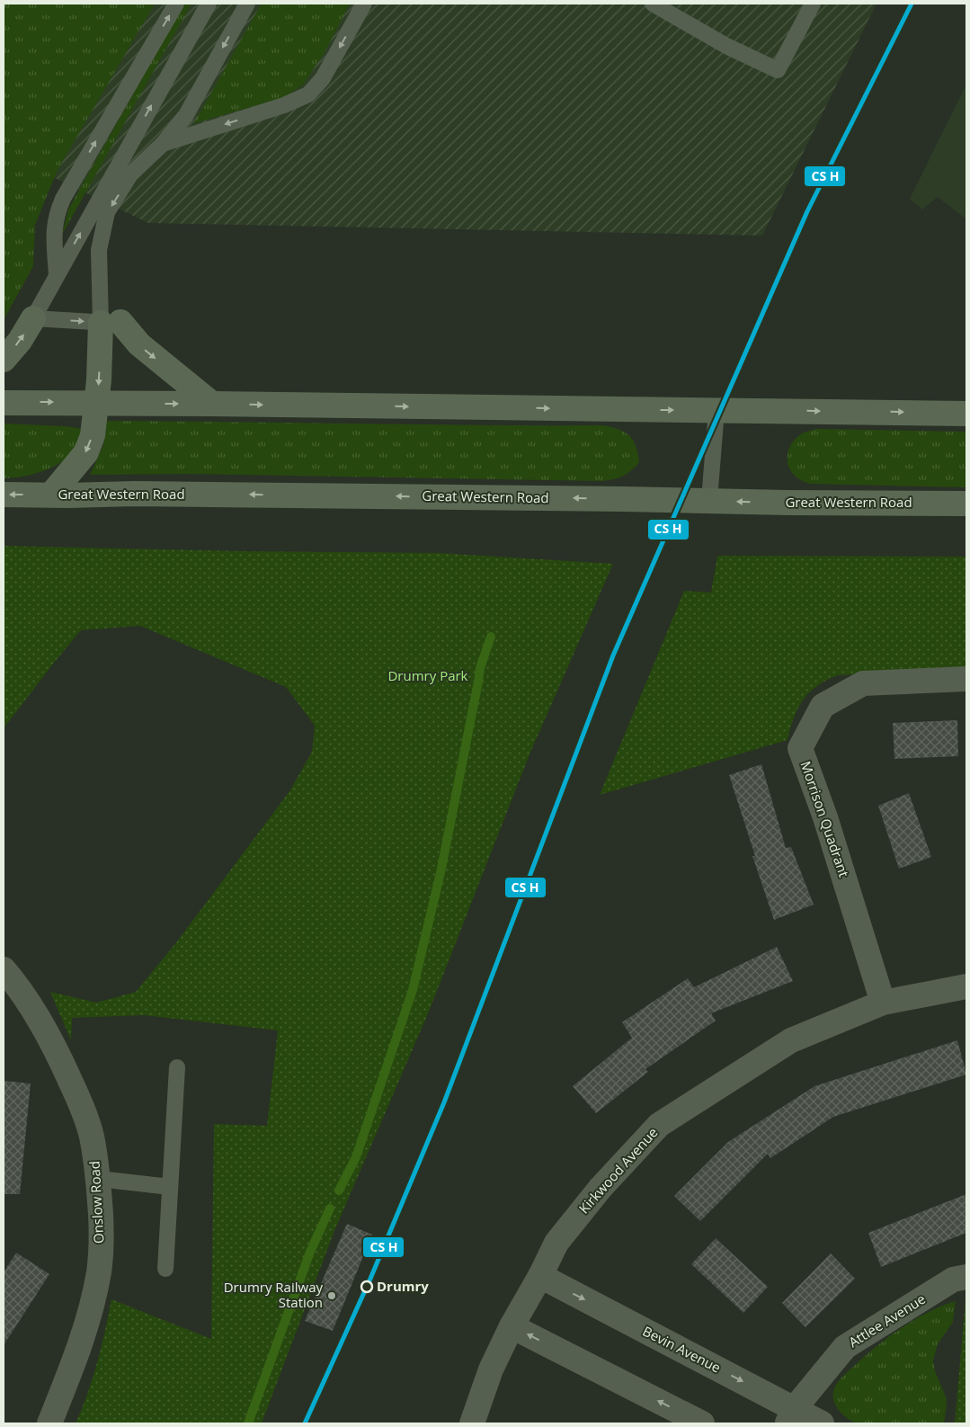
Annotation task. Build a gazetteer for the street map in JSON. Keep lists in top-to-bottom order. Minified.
{"streets":{"main road":["Great Western Road"],"street":["Morrison Quadrant","Kirkwood Avenue","Onslow Road","Attlee Avenue","Bevin Avenue"]},"crossings":[["Morrison Quadrant","Kirkwood Avenue"],["Kirkwood Avenue","Bevin Avenue"],["Attlee Avenue","Bevin Avenue"]],"parks":["Drumry Park"],"places":["Drumry","Drumry Railway Station"]}
